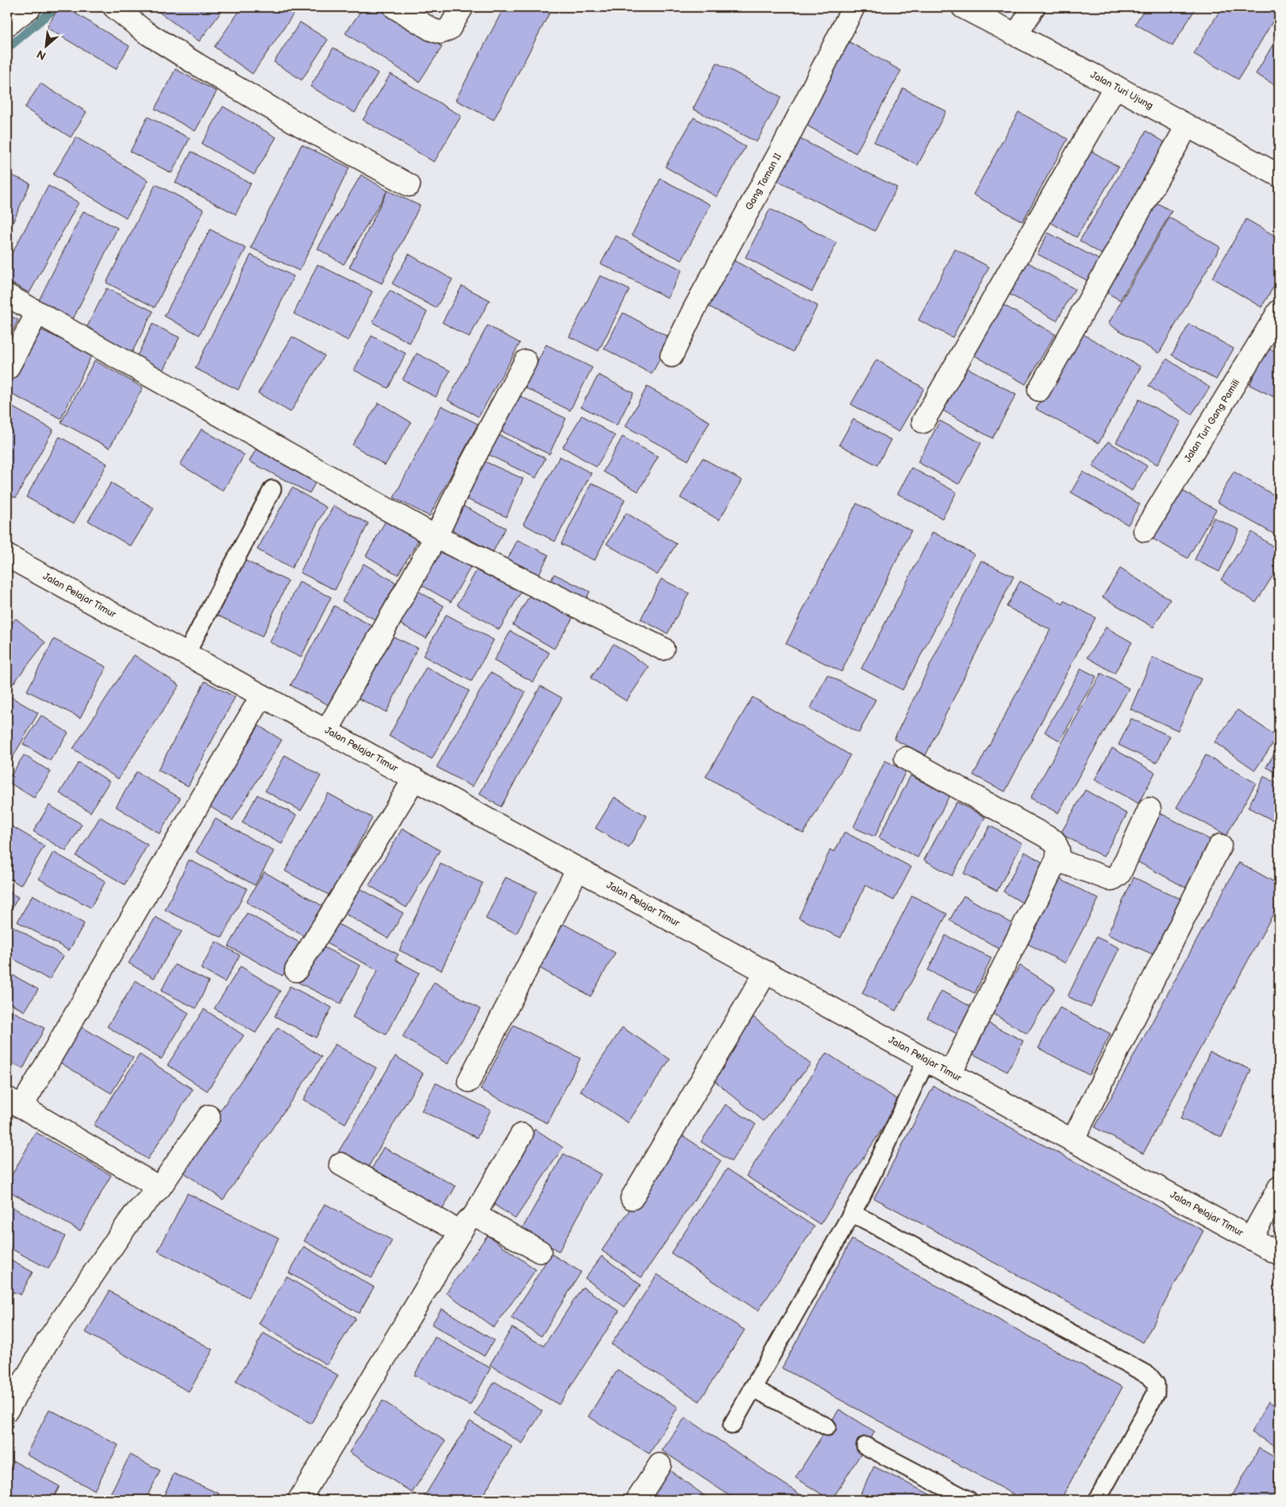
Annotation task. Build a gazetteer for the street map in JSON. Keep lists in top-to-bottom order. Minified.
{"streets":{"street":["Jalan Turi Ujung","Gang Taman II","Jalan Turi Gang Pamili","Jalan Pelajar Timur"]},"north":"bottom left"}
